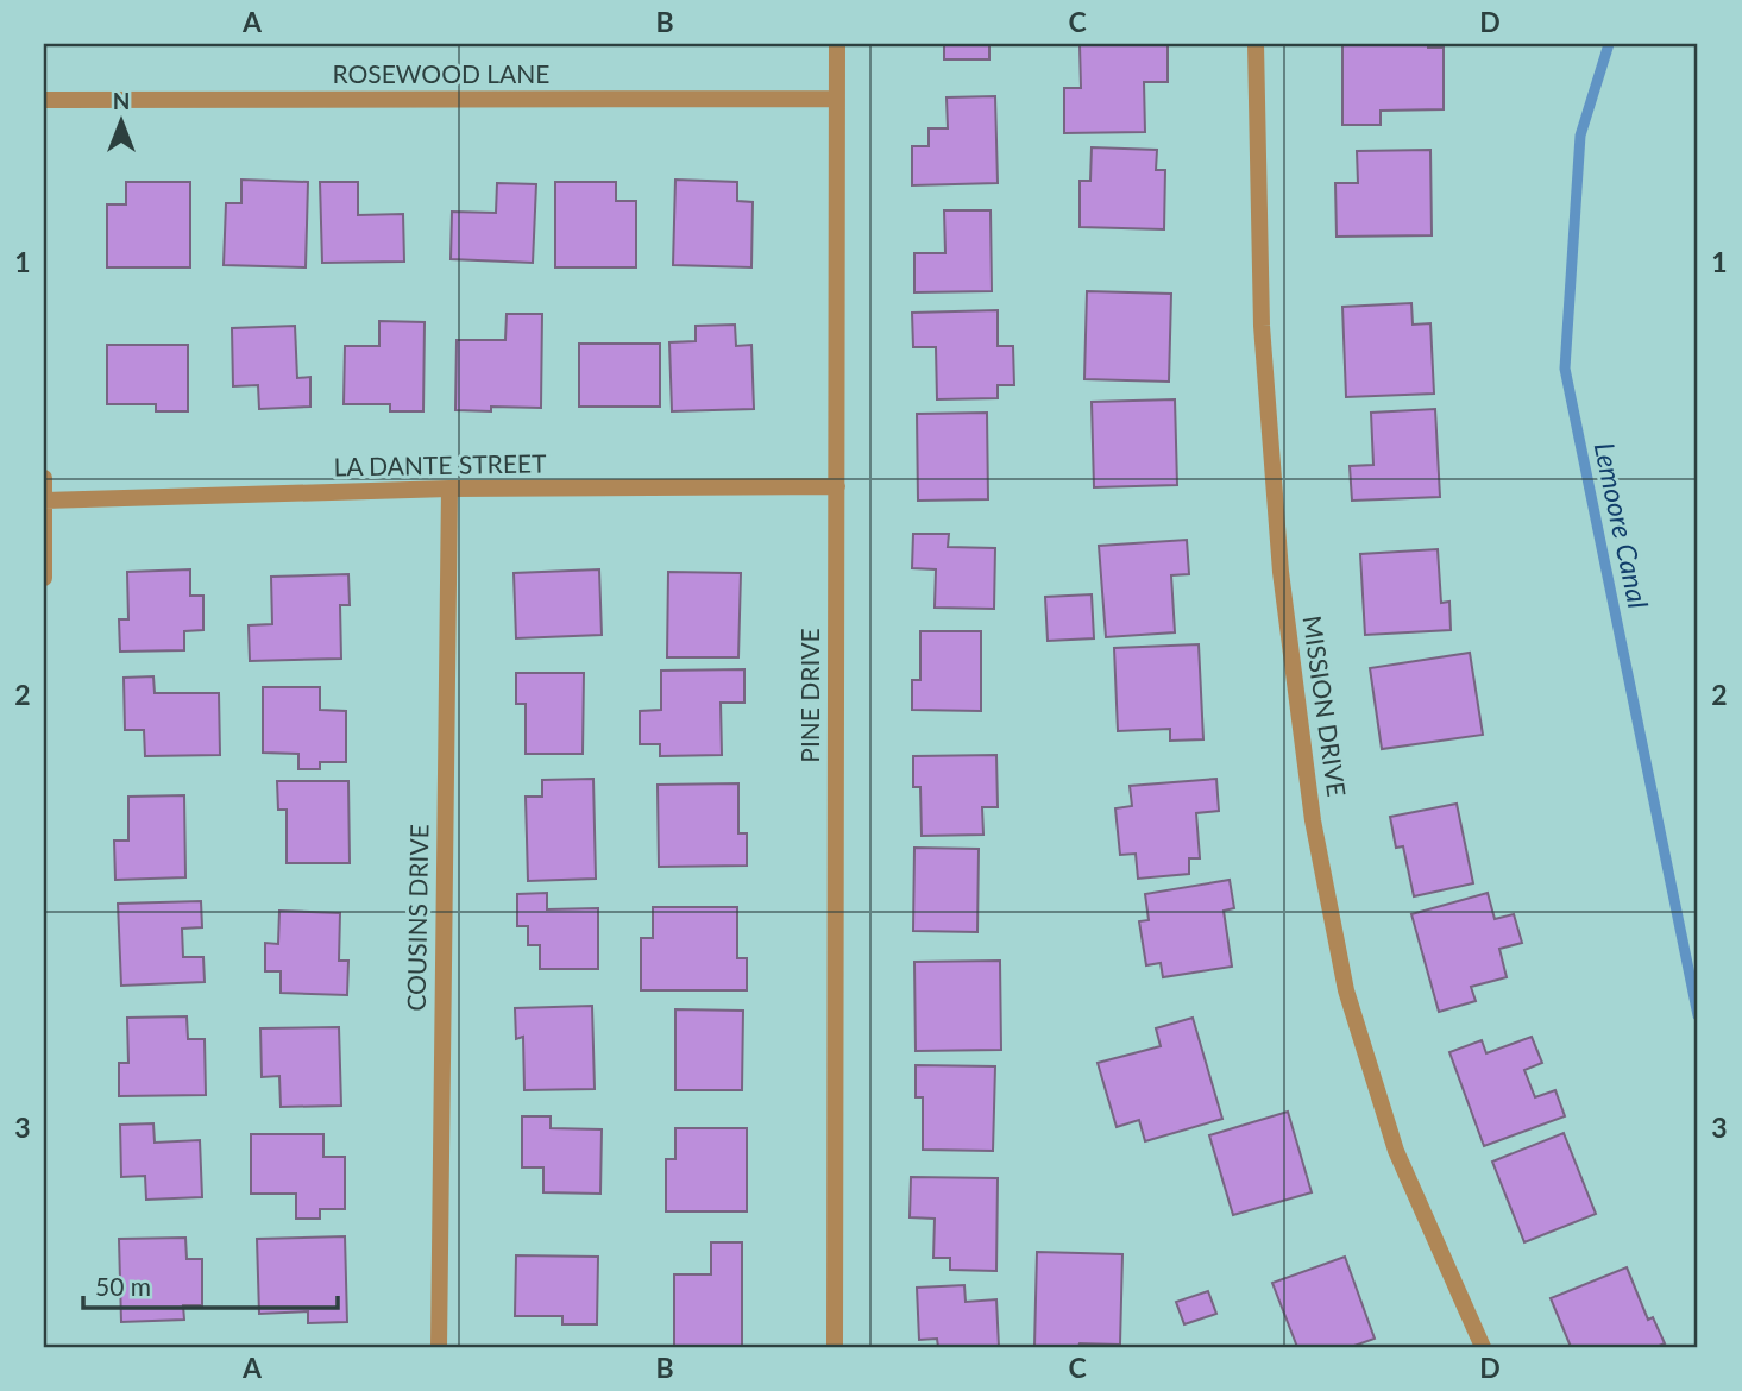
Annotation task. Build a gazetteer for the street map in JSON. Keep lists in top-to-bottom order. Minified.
{"streets":{"street":["ROSEWOOD LANE","LA DANTE STREET","PINE DRIVE","MISSION DRIVE","COUSINS DRIVE"]},"crossings":[["ROSEWOOD LANE","PINE DRIVE"],["LA DANTE STREET","PINE DRIVE"],["LA DANTE STREET","COUSINS DRIVE"]],"water":["Lemoore Canal"],"scale_bar":"50 m","north":"top","grid":{"columns":["A","B","C","D"],"rows":["1","2","3"]}}
